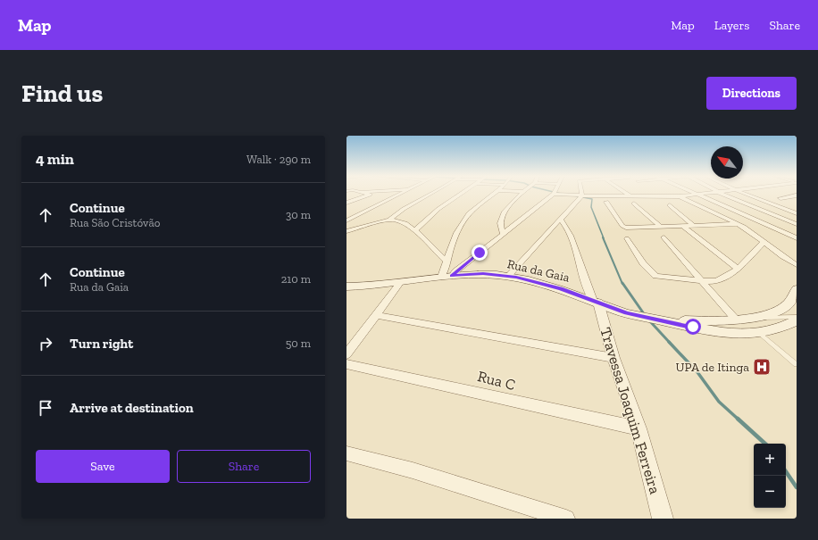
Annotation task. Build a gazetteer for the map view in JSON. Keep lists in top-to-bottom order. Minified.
{"streets":{"main road":["Rua da Gaia"],"street":["Rua C","Travessa Joaquim Ferreira"]},"crossings":[["Rua da Gaia","Travessa Joaquim Ferreira"],["Rua C","Travessa Joaquim Ferreira"]],"places":{"hospital":["UPA de Itinga"]},"north":"top left","page":{"header":"Map","nav":["Map","Layers","Share"],"buttons":["Directions",["Save","Share"]],"title":"Find us","heading":["4 min","Walk · 290 m"],"list":[["Continue","Rua São Cristóvão","30 m"],["Continue","Rua da Gaia","210 m"],["Turn right","50 m"],"Arrive at destination"],"map_buttons":["+","−"]}}
